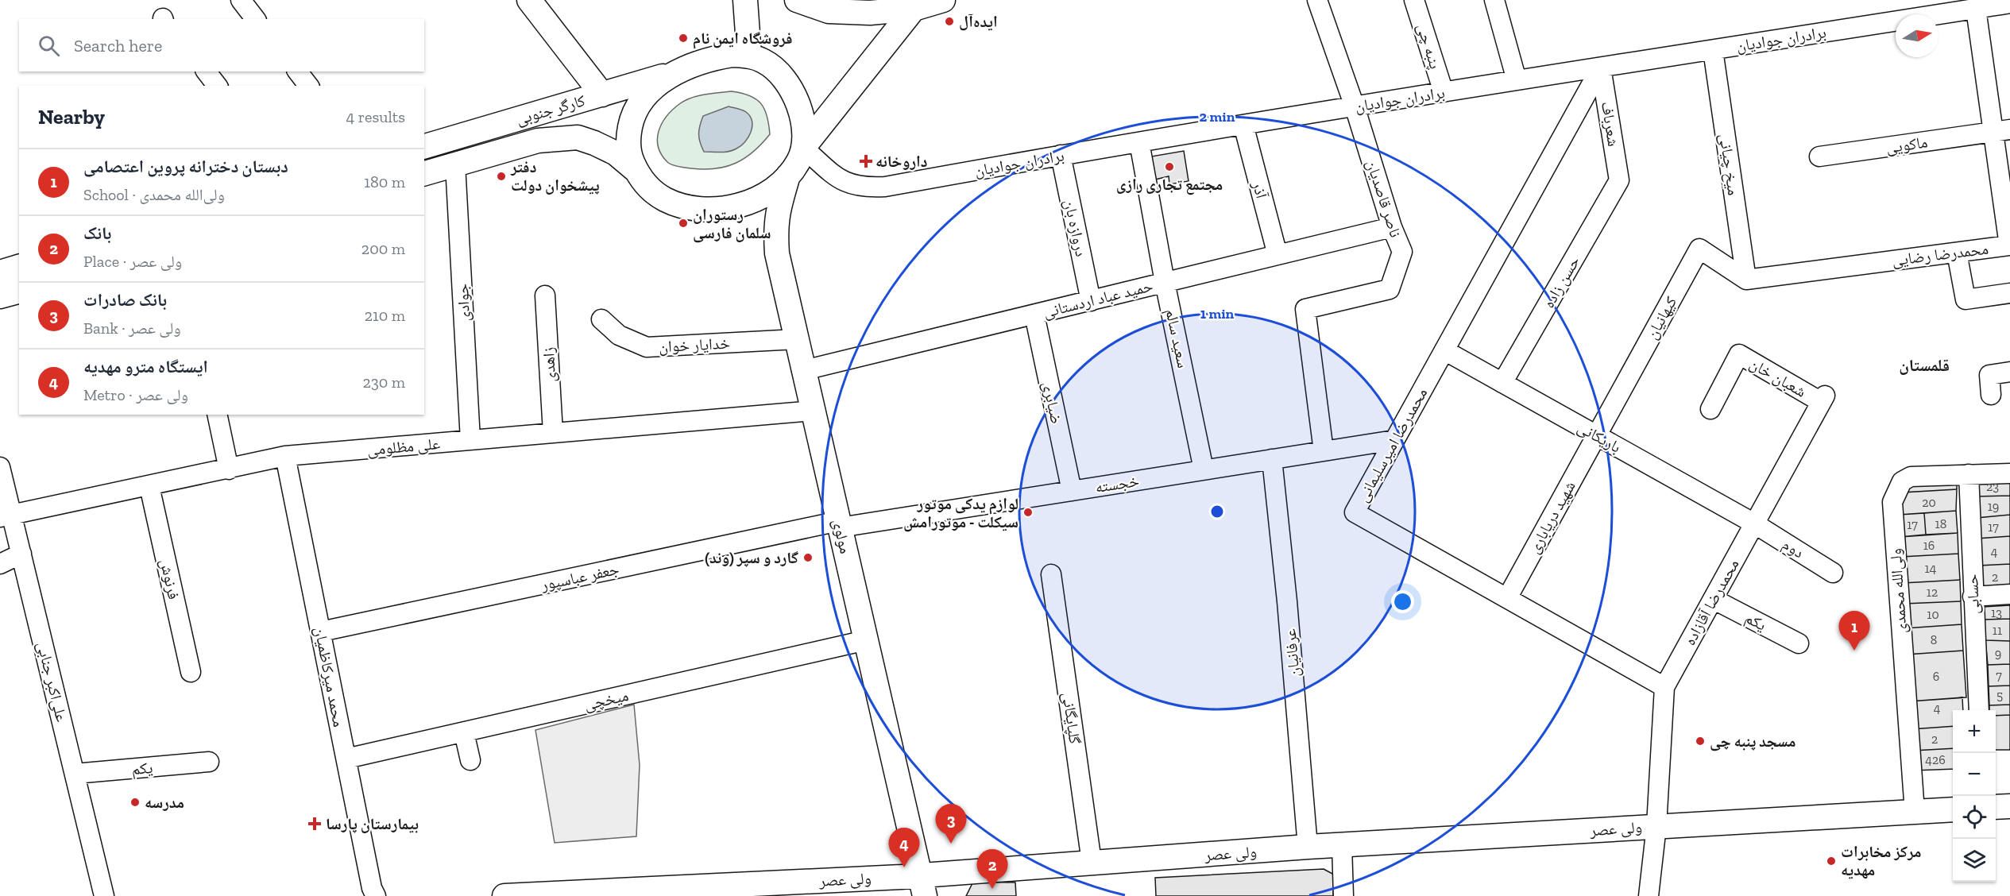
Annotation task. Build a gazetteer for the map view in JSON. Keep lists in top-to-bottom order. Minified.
{"streets":{"main road":["کارگر جنوبی","مولوی","ولی عصر"],"street":["برادران جوادیان","پنبه چی","شعرباف","ماکویی","میخ چیانی","آذر","ناصر قاصدیان","دروازه بان","محمدرضا رضایی","حسن زاده","حمید عباد اردستانی","جوادی","کیهانیان","سعید سالم","خدایار خوان","زاهدی","شعبان خان","ضیابری","باریکانی","محمدرضا امیرسلیمانی","علی مظلومی","خجسته","شهید دریاباری","دوم","جعفر عباسپور","فرنوش","ولی‌الله محمدی","حسابی","محمدرضا آقازاده","یکم","عرفانیان","محمد میرکاظمیان","علی‌اکبر جنابی","میخچی","گلپایگانی"]},"crossings":[["برادران جوادیان","پنبه چی"],["برادران جوادیان","کارگر جنوبی"],["برادران جوادیان","شعرباف"],["برادران جوادیان","میخ چیانی"],["برادران جوادیان","آذر"],["برادران جوادیان","ناصر قاصدیان"],["برادران جوادیان","دروازه بان"],["برادران جوادیان","محمدرضا رضایی"],["برادران جوادیان","سعید سالم"],["برادران جوادیان","محمدرضا امیرسلیمانی"],["برادران جوادیان","مولوی"],["کارگر جنوبی","جوادی"],["کارگر جنوبی","مولوی"],["شعرباف","حسن زاده"],["شعرباف","محمدرضا امیرسلیمانی"],["ماکویی","محمدرضا رضایی"],["میخ چیانی","محمدرضا رضایی"],["میخ چیانی","کیهانیان"],["آذر","حمید عباد اردستانی"],["ناصر قاصدیان","حمید عباد اردستانی"],["ناصر قاصدیان","خجسته"],["دروازه بان","حمید عباد اردستانی"],["محمدرضا رضایی","کیهانیان"],["حسن زاده","باریکانی"],["حمید عباد اردستانی","سعید سالم"],["حمید عباد اردستانی","ضیابری"],["حمید عباد اردستانی","مولوی"],["جوادی","علی مظلومی"],["کیهانیان","باریکانی"],["کیهانیان","شهید دریاباری"],["سعید سالم","خجسته"],["خدایار خوان","مولوی"],["زاهدی","علی مظلومی"],["شعبان خان","محمدرضا آقازاده"],["ضیابری","خجسته"],["باریکانی","محمدرضا امیرسلیمانی"],["باریکانی","شهید دریاباری"],["باریکانی","دوم"],["باریکانی","محمدرضا آقازاده"],["محمدرضا امیرسلیمانی","خجسته"],["محمدرضا امیرسلیمانی","شهید دریاباری"],["محمدرضا امیرسلیمانی","محمدرضا آقازاده"],["علی مظلومی","مولوی"],["علی مظلومی","فرنوش"],["علی مظلومی","محمد میرکاظمیان"],["علی مظلومی","علی‌اکبر جنابی"],["خجسته","مولوی"],["خجسته","جعفر عباسپور"],["خجسته","عرفانیان"],["مولوی","جعفر عباسپور"],["مولوی","میخچی"],["مولوی","ولی عصر"],["دوم","محمدرضا آقازاده"],["جعفر عباسپور","محمد میرکاظمیان"],["ولی‌الله محمدی","حسابی"],["ولی‌الله محمدی","ولی عصر"],["محمدرضا آقازاده","یکم"],["محمدرضا آقازاده","ولی عصر"],["یکم","علی‌اکبر جنابی"],["عرفانیان","ولی عصر"],["محمد میرکاظمیان","میخچی"],["گلپایگانی","ولی عصر"]],"districts":["قلمستان"],"places":{"other":["ایده‌آل","فروشگاه ایمن نام","مجتمع تجاری رازی","دفتر پیشخوان دولت","رستوران سلمان فارسی","لوازم یدکی موتور سیکلت - موتورامش","گارد و سپر (وند)","مسجد پنبه چی","مدرسه","مرکز مخابرات مهدیه"],"health":["داروخانه","بیمارستان پارسا"]},"house_numbers":["23","20","19","18","17","17","16","4","14","2","12","13","10","11","8","9","7","6","5","4","2","426"],"north":"right","page":{"search":"Search here","heading":["Nearby","4 results"],"list":[{"mark":"1","name":"دبستان دخترانه پروین اعتصامی","note":"School · ولی‌الله محمدی","value":"180 m"},{"mark":"2","name":"بانک","note":"Place · ولی عصر","value":"200 m"},{"mark":"3","name":"بانک صادرات","note":"Bank · ولی عصر","value":"210 m"},{"mark":"4","name":"ایستگاه مترو مهدیه","note":"Metro · ولی عصر","value":"230 m"}],"pins":["1","3","4","2"],"map_buttons":["+","−"]},"rings":["2 min","1 min"]}
